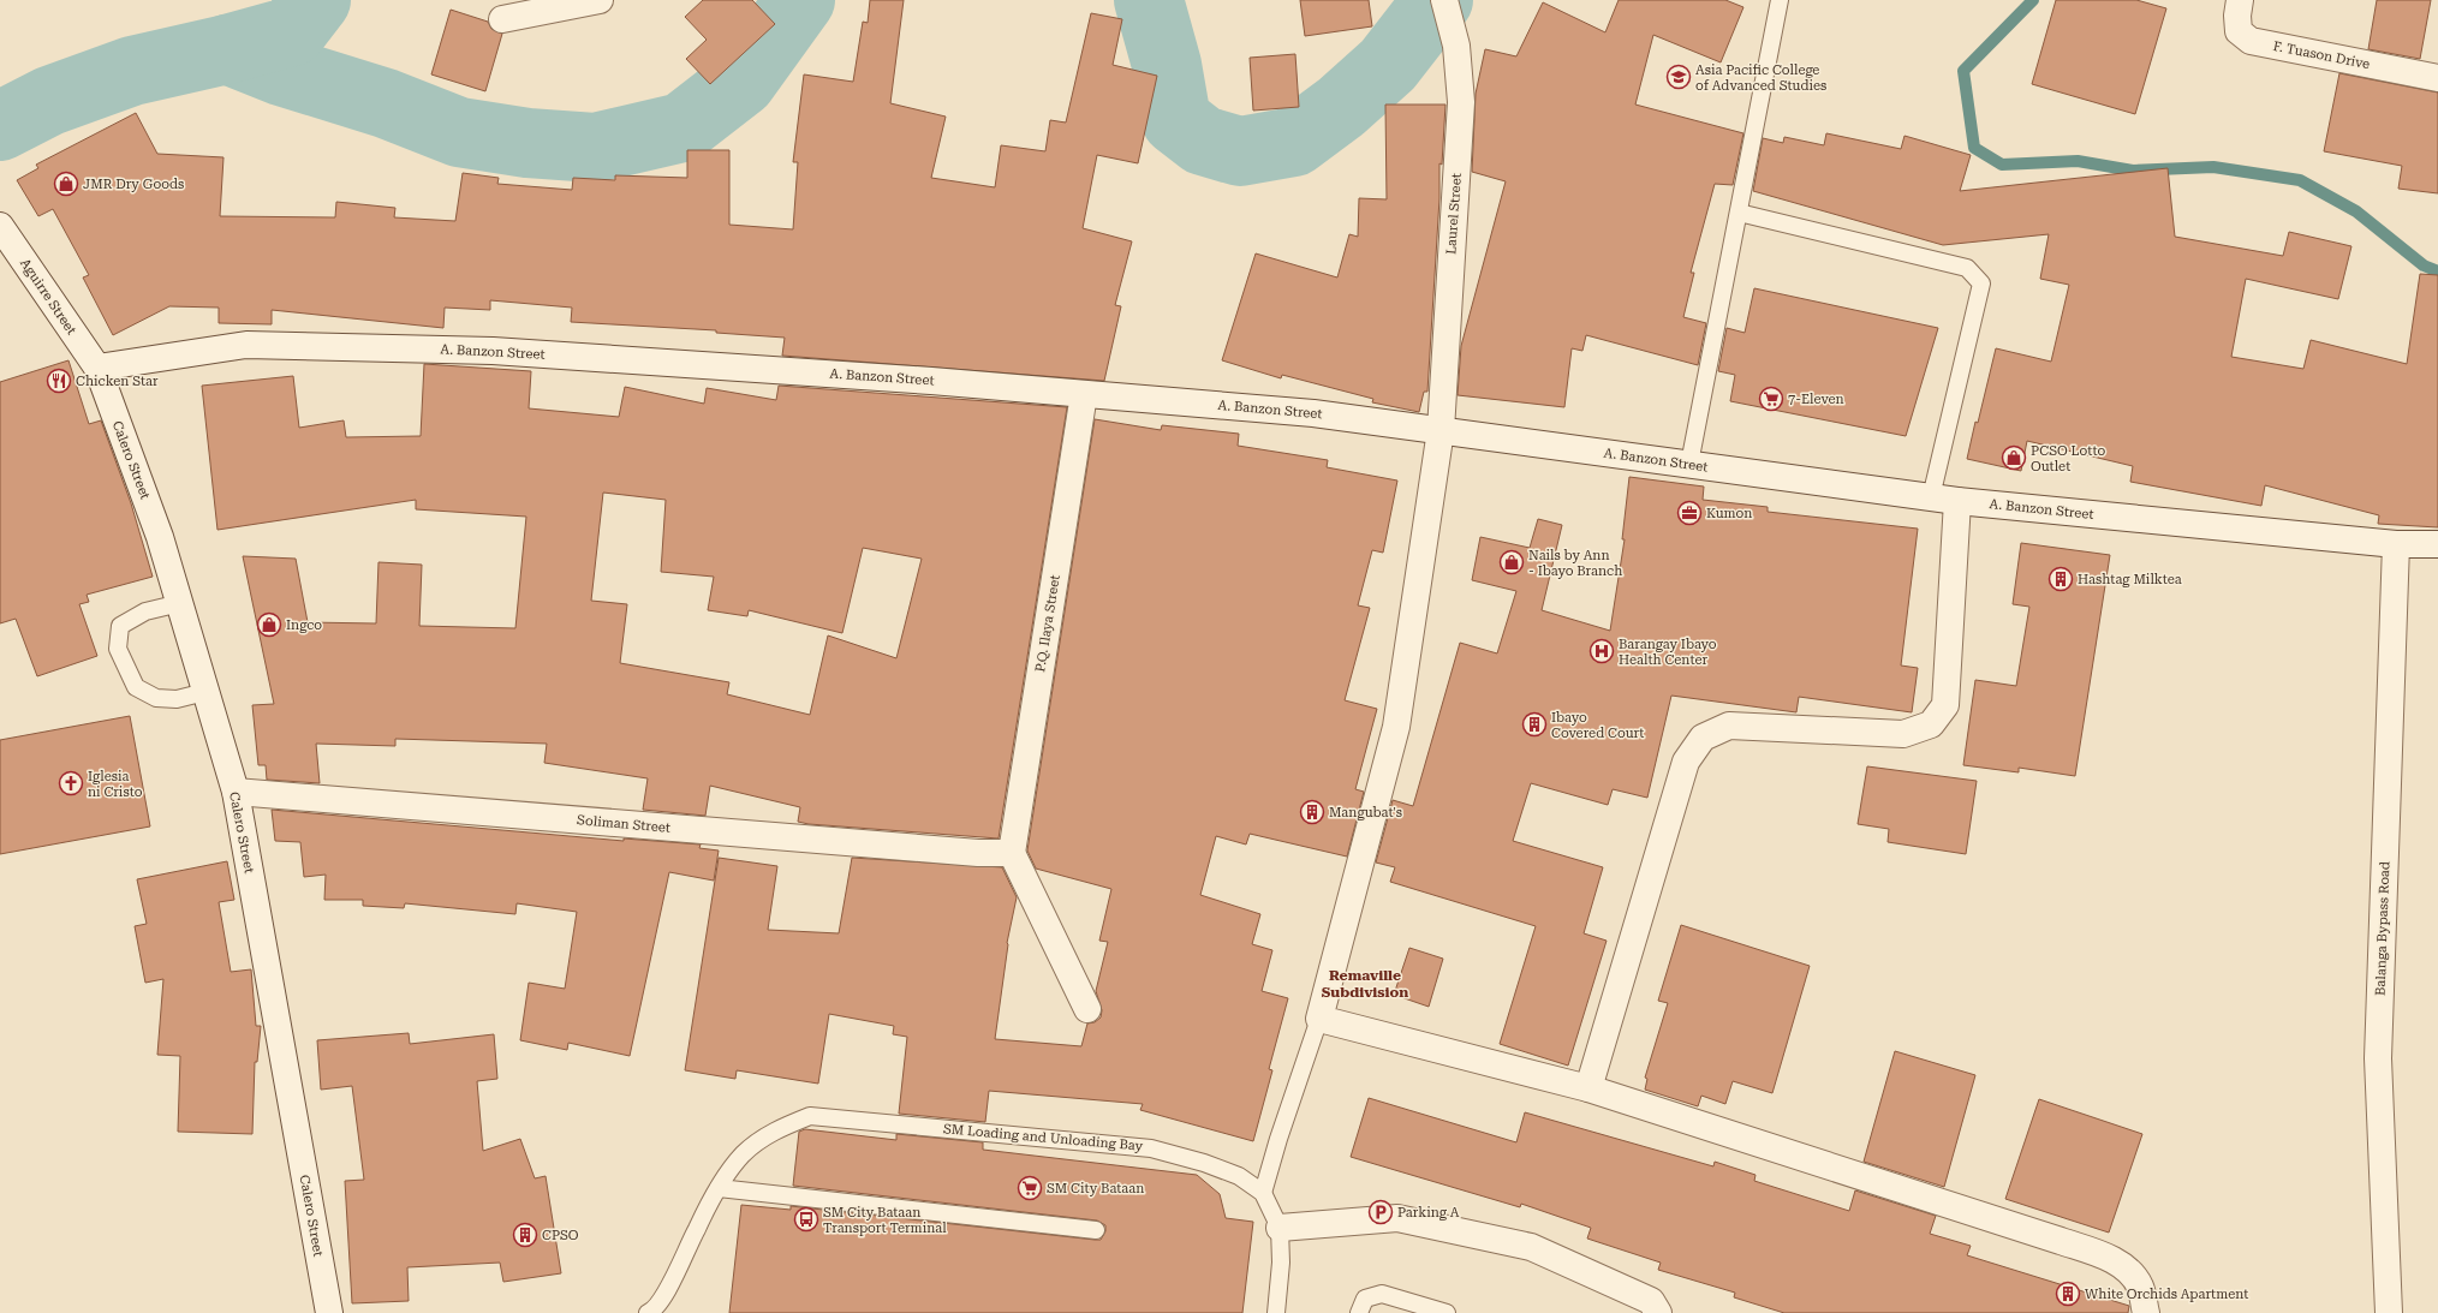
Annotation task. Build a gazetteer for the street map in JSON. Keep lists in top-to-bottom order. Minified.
{"streets":{"street":["F. Tuason Drive","Laurel Street","Aguirre Street","A. Banzon Street","Calero Street","P.Q. Ilaya Street","Soliman Street","Balanga Bypass Road"],"lane":["SM Loading and Unloading Bay"]},"crossings":[["Laurel Street","A. Banzon Street"],["Aguirre Street","A. Banzon Street"],["Aguirre Street","Calero Street"],["A. Banzon Street","Calero Street"],["A. Banzon Street","P.Q. Ilaya Street"],["A. Banzon Street","Balanga Bypass Road"],["Calero Street","Soliman Street"],["P.Q. Ilaya Street","Soliman Street"]],"districts":["Remaville Subdivision"],"places":{"school or university":["Asia Pacific College of Advanced Studies"],"shop":["JMR Dry Goods","PCSO Lotto Outlet","Nails by Ann - Ibayo Branch","Ingco"],"restaurant":["Chicken Star"],"supermarket":["7-Eleven","SM City Bataan"],"office":["Kumon"],"building":["Hashtag Milktea","Ibayo Covered Court","Mangubat's","CPSO","White Orchids Apartment"],"hospital":["Barangay Ibayo Health Center"],"church":["Iglesia ni Cristo"],"parking":["Parking A"],"bus stop":["SM City Bataan Transport Terminal"]}}
